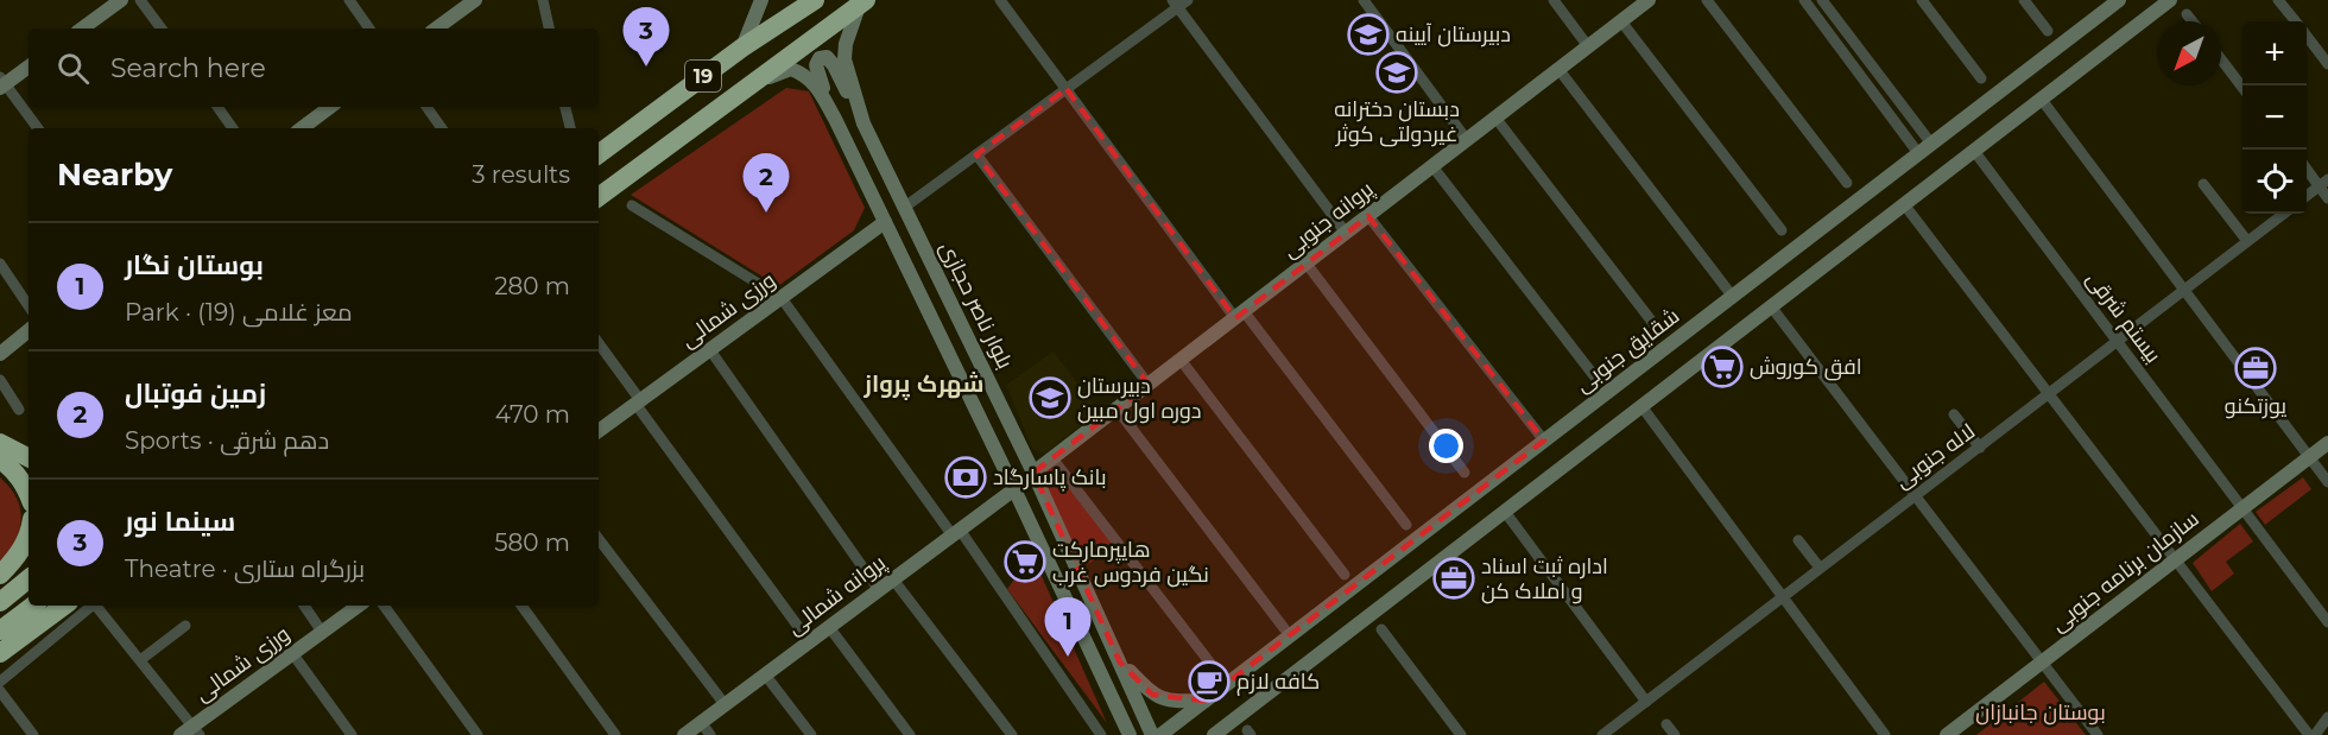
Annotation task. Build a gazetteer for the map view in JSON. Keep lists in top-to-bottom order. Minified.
{"streets":{"highway":["19"],"main road":["پروانه جنوبی","بلوار ناصر حجازی","ورزی شمالی","شقایق جنوبی","سازمان برنامه جنوبی","پروانه شمالی"],"street":["بیستم شرقی","لاله جنوبی"]},"crossings":[["19","بلوار ناصر حجازی"],["پروانه جنوبی","بلوار ناصر حجازی"],["بیستم شرقی","لاله جنوبی"],["بیستم شرقی","سازمان برنامه جنوبی"]],"districts":["شهرک پرواز"],"parks":["بوستان جانبازان"],"places":{"school or university":["دبیرستان آیینه","دبستان دخترانه غیردولتی کوثر","دبیرستان دوره اول مبین"],"supermarket":["افق کوروش","هایپرمارکت نگین فردوس غرب"],"office":["یوزتکنو","اداره ثبت اسناد و املاک کن"],"bank":["بانک پاسارگاد"],"cafe":["کافه لازم"]},"north":"bottom left","page":{"pins":["3","2","1"],"map_buttons":["+","−"],"search":"Search here","heading":["Nearby","3 results"],"list":[{"mark":"1","name":"بوستان نگار","note":"Park · معز غلامی (19)","value":"280 m"},{"mark":"2","name":"زمین فوتبال","note":"Sports · دهم شرقی","value":"470 m"},{"mark":"3","name":"سینما نور","note":"Theatre · بزرگراه ستاری","value":"580 m"}]}}
